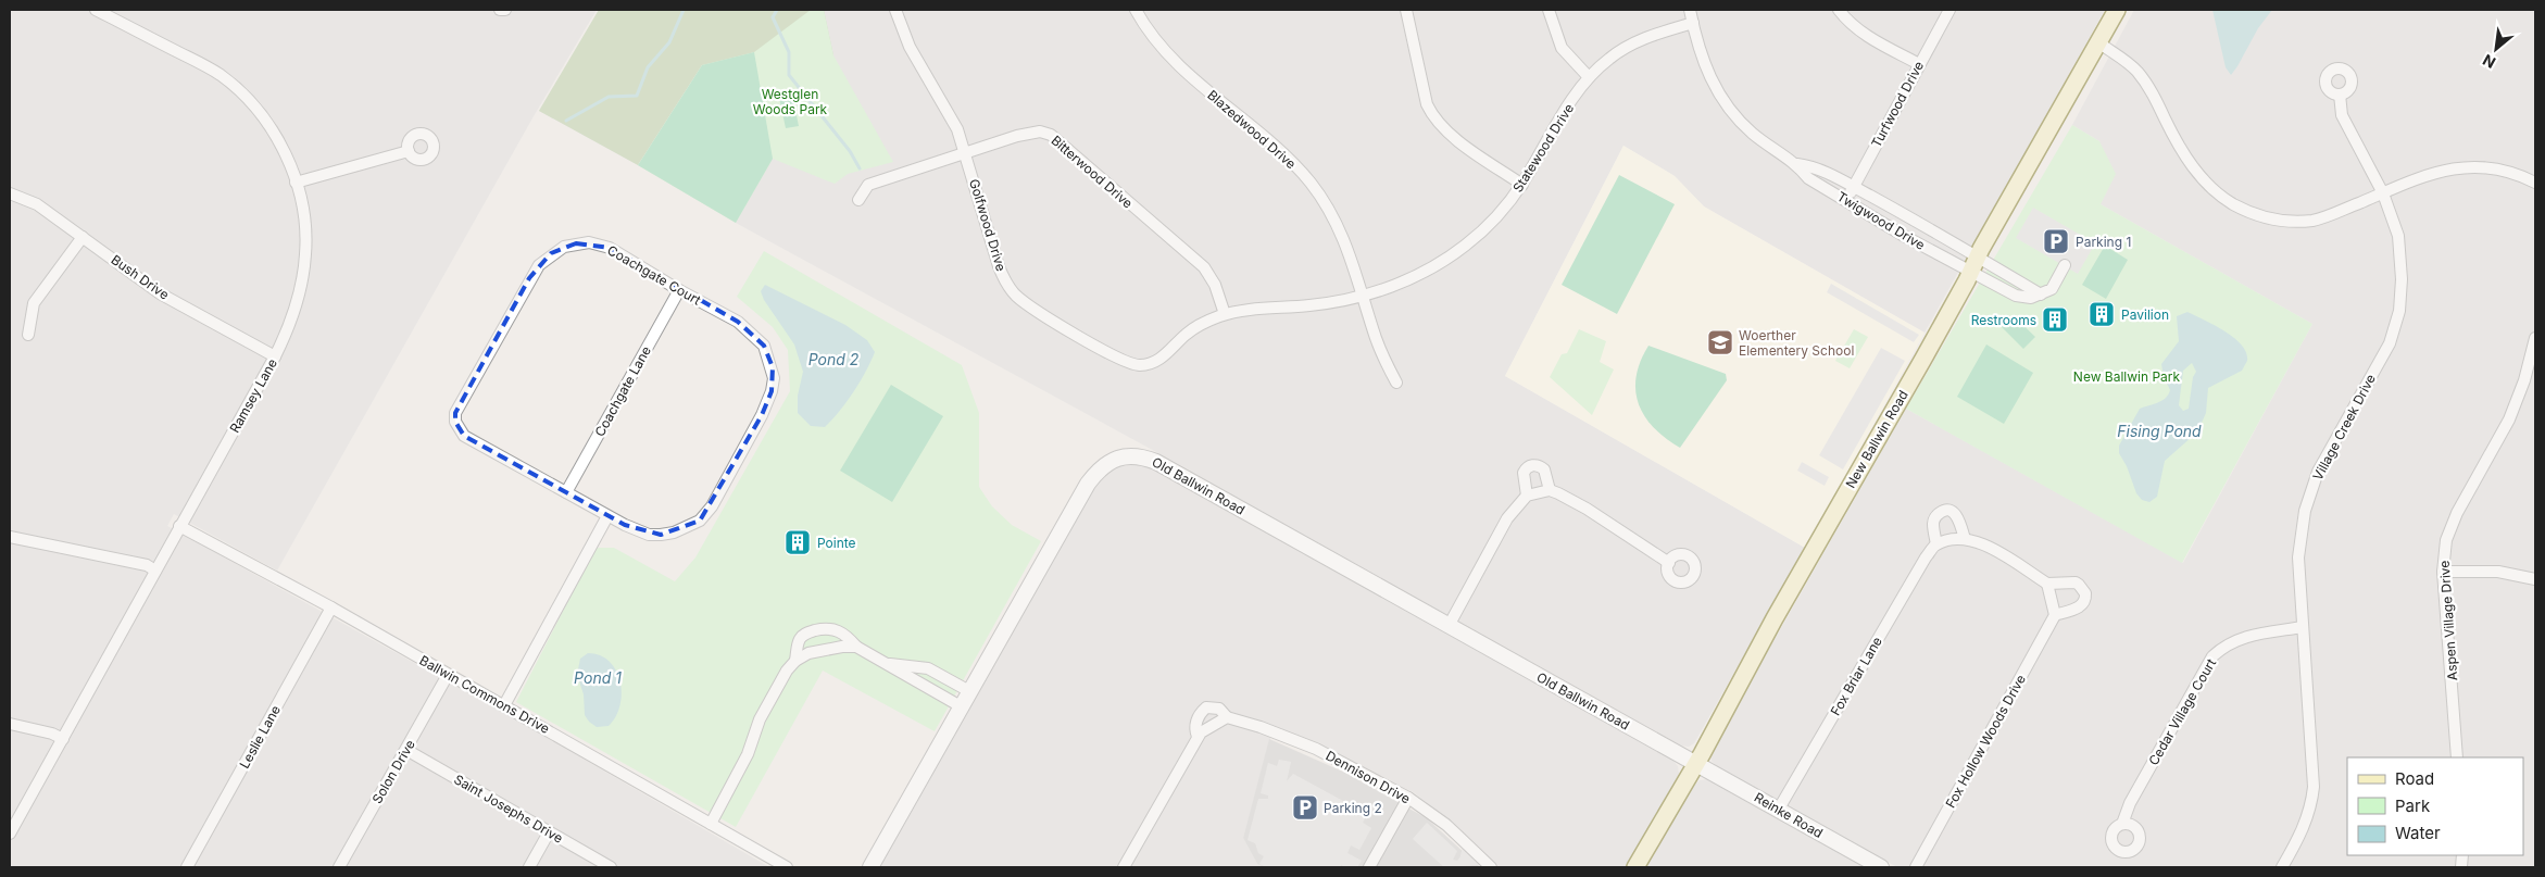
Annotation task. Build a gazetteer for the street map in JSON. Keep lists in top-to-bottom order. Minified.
{"streets":{"main road":["New Ballwin Road"],"street":["Turfwood Drive","Blazedwood Drive","Statewood Drive","Bitterwood Drive","Twigwood Drive","Golfwood Drive","Coachgate Court","Bush Drive","Coachgate Lane","Ramsey Lane","Village Creek Drive","Old Ballwin Road","Aspen Village Drive","Fox Briar Lane","Ballwin Commons Drive","Cedar Village Court","Leslie Lane","Fox Hollow Woods Drive","Solon Drive","Dennison Drive","Saint Josephs Drive","Reinke Road"]},"crossings":[["Turfwood Drive","Twigwood Drive"],["Blazedwood Drive","Statewood Drive"],["Statewood Drive","Bitterwood Drive"],["Statewood Drive","Twigwood Drive"],["Statewood Drive","Golfwood Drive"],["Bitterwood Drive","Golfwood Drive"],["Twigwood Drive","New Ballwin Road"],["Coachgate Court","Coachgate Lane"],["Bush Drive","Ramsey Lane"],["Ramsey Lane","Ballwin Commons Drive"],["Village Creek Drive","Cedar Village Court"],["New Ballwin Road","Old Ballwin Road"],["New Ballwin Road","Reinke Road"],["Old Ballwin Road","Reinke Road"],["Fox Briar Lane","Reinke Road"],["Ballwin Commons Drive","Leslie Lane"],["Ballwin Commons Drive","Solon Drive"],["Solon Drive","Saint Josephs Drive"]],"water":["Pond 2","Fising Pond","Pond 1"],"parks":["Westglen Woods Park","New Ballwin Park"],"places":{"parking":["Parking 1","Parking 2"],"building":["Pavilion","Restrooms","Pointe"],"school or university":["Woerther Elementery School"]},"legend":["Road","Park","Water"],"north":"bottom left"}
